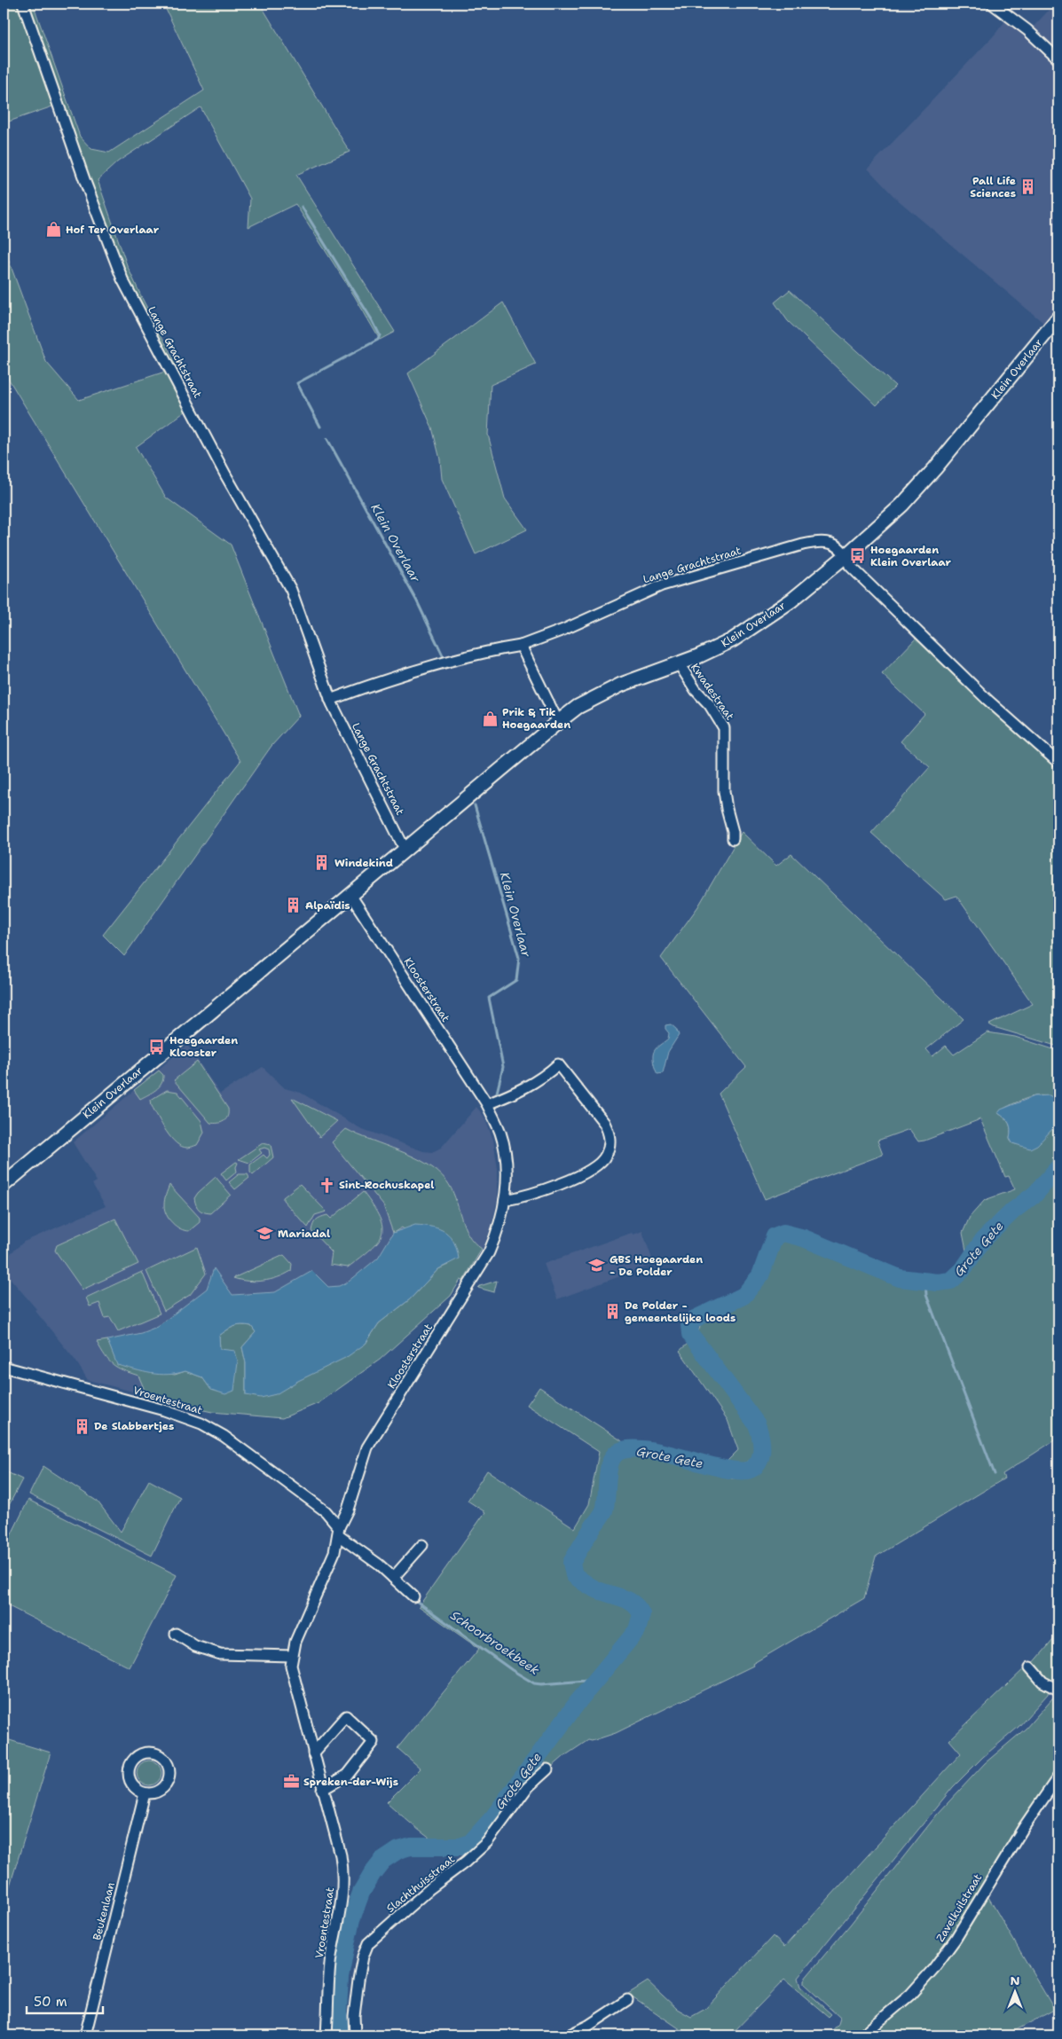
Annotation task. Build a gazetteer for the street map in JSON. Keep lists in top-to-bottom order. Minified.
{"streets":{"main road":["Klein Overlaar"],"street":["Lange Grachtstraat","Kwadestraat","Kloosterstraat","Vroentestraat","Slachthuisstraat","Zavelkuilstraat","Beukenlaan"]},"crossings":[["Lange Grachtstraat","Klein Overlaar"],["Klein Overlaar","Kwadestraat"],["Klein Overlaar","Kloosterstraat"],["Kloosterstraat","Vroentestraat"]],"water":["Klein Overlaar","Grote Gete","Schoorbroekbeek"],"places":{"building":["Pall Life Sciences","Windekind","Alpaïdis","De Polder - gemeentelijke loods","De Slabbertjes"],"shop":["Hof Ter Overlaar","Prik & Tik Hoegaarden"],"bus stop":["Hoegaarden Klein Overlaar","Hoegaarden Klooster"],"church":["Sint-Rochuskapel"],"school or university":["Mariadal","GBS Hoegaarden - De Polder"],"office":["Spreken-der-Wijs"]},"scale_bar":"50 m","north":"top"}
